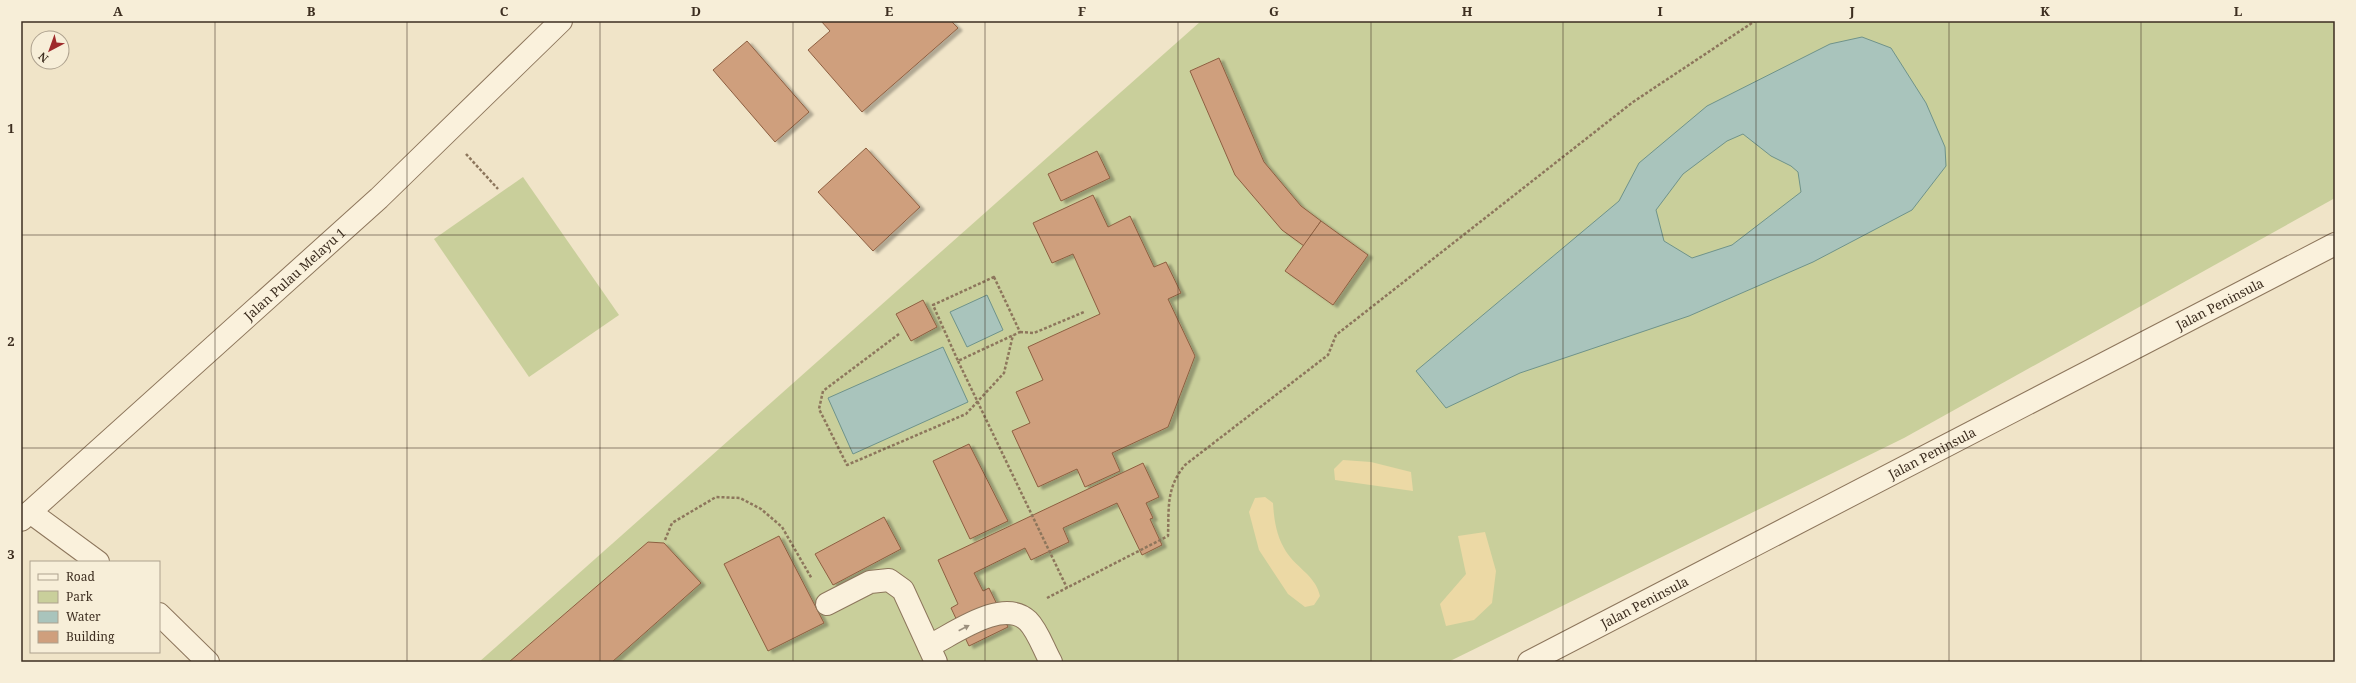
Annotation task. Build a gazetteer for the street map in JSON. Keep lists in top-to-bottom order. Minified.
{"streets":{"street":["Jalan Pulau Melayu 1","Jalan Peninsula"]},"legend":["Road","Park","Water","Building"],"north":"bottom left","grid":{"columns":["A","B","C","D","E","F","G","H","I","J","K","L"],"rows":["1","2","3"]}}
